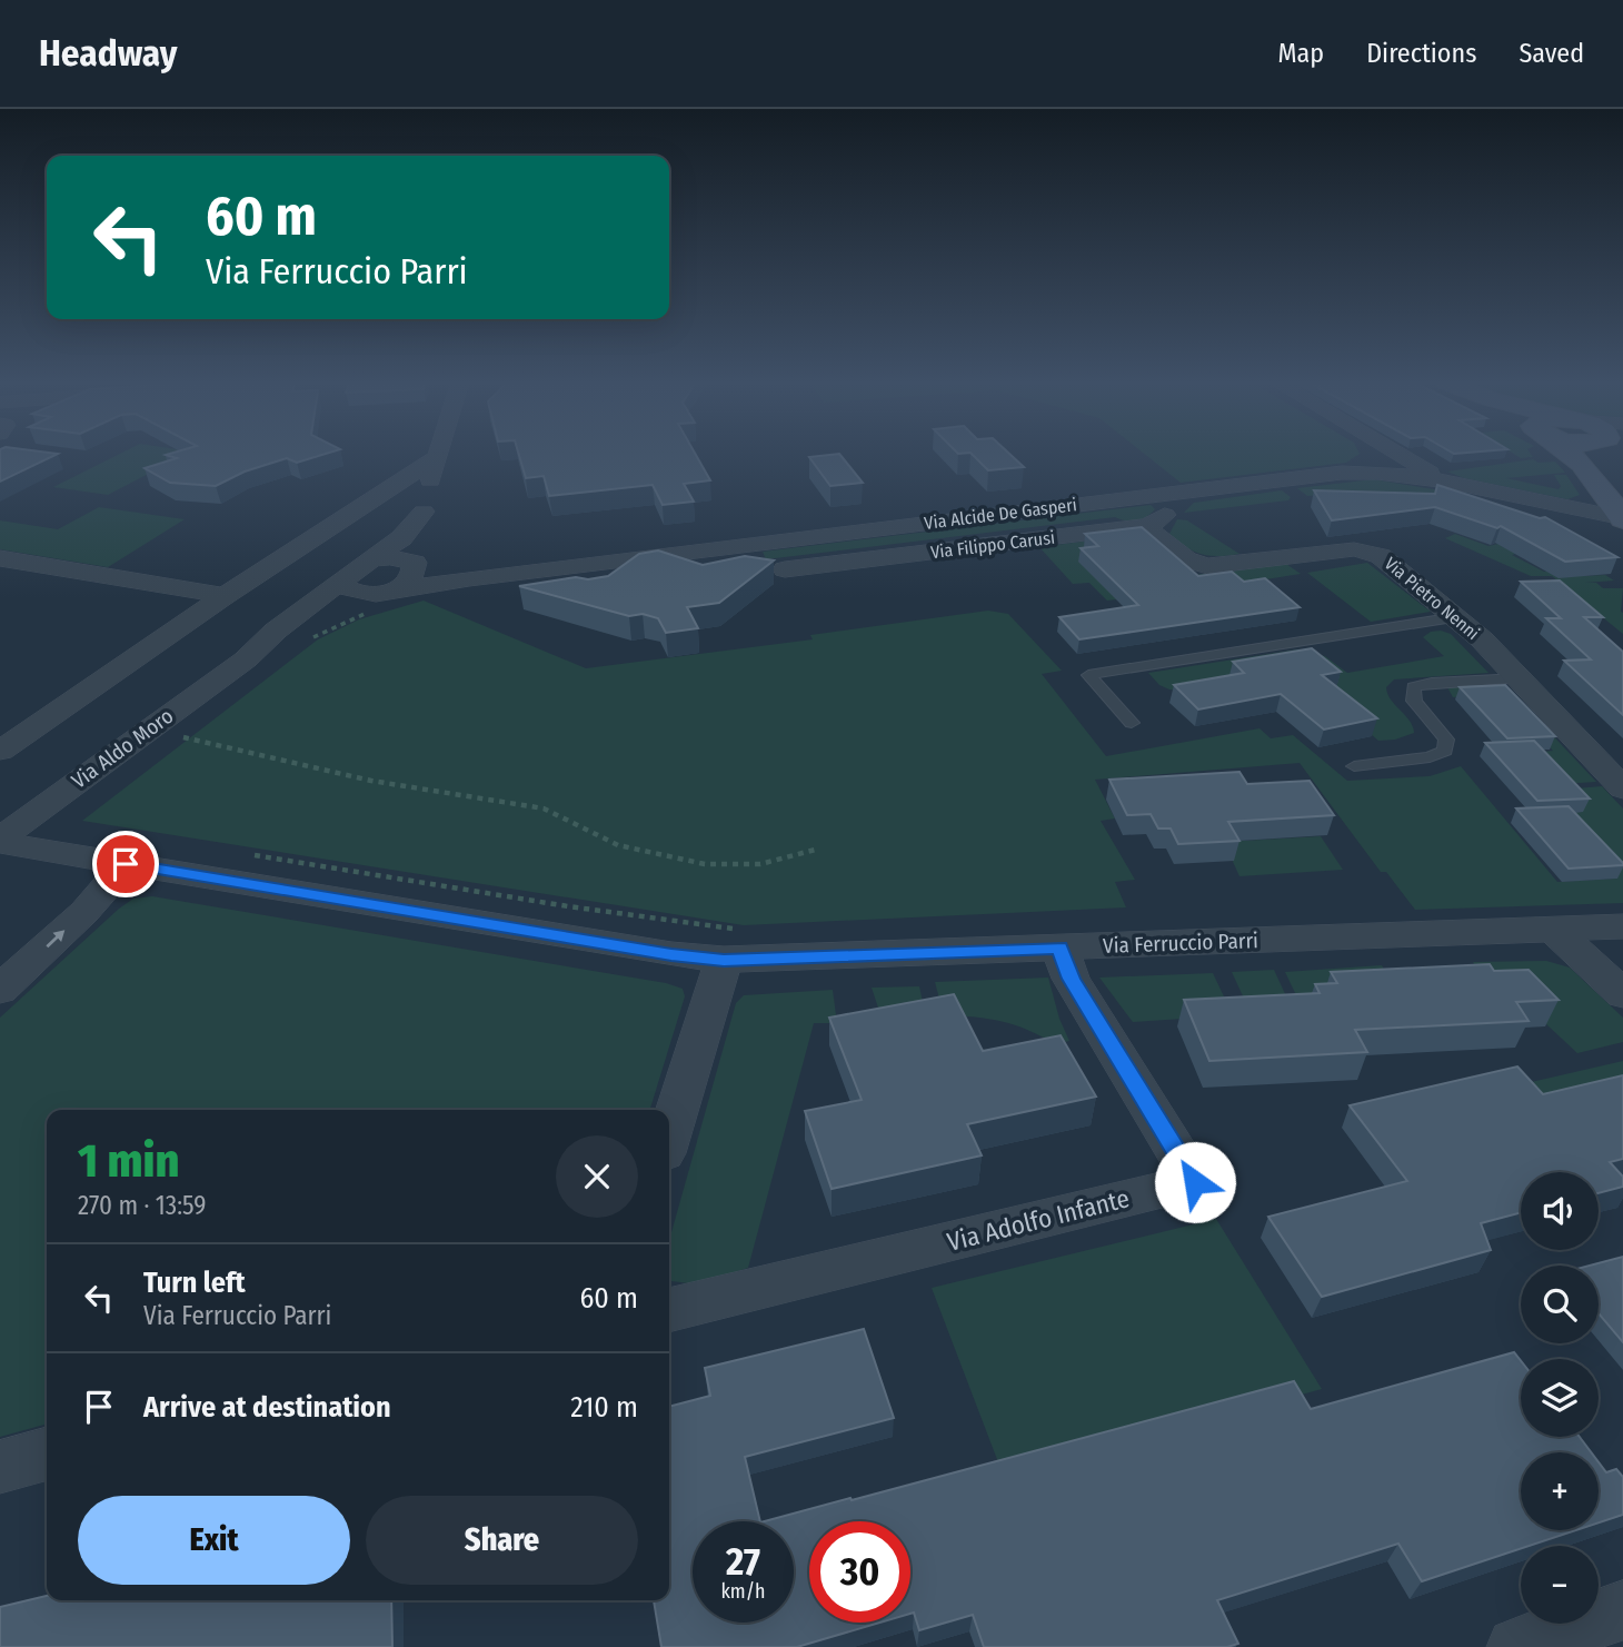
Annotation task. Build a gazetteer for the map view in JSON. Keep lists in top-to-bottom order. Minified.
{"streets":{"street":["Via Alcide De Gasperi","Via Filippo Carusi","Via Pietro Nenni","Via Aldo Moro","Via Ferruccio Parri","Via Adolfo Infante"]},"crossings":[["Via Alcide De Gasperi","Via Filippo Carusi"],["Via Alcide De Gasperi","Via Aldo Moro"],["Via Filippo Carusi","Via Pietro Nenni"],["Via Aldo Moro","Via Ferruccio Parri"],["Via Ferruccio Parri","Via Adolfo Infante"]],"page":{"header":"Headway","nav":["Map","Directions","Saved"],"turn":["60 m","Via Ferruccio Parri"],"heading":["1 min","270 m · 13:59"],"map_buttons":["+","−"],"list":[{"name":"Turn left","note":"Via Ferruccio Parri","value":"60 m"},{"name":"Arrive at destination","value":"210 m"}],"buttons":["Exit","Share"],"speed":"27 km/h","limit":"30"}}
